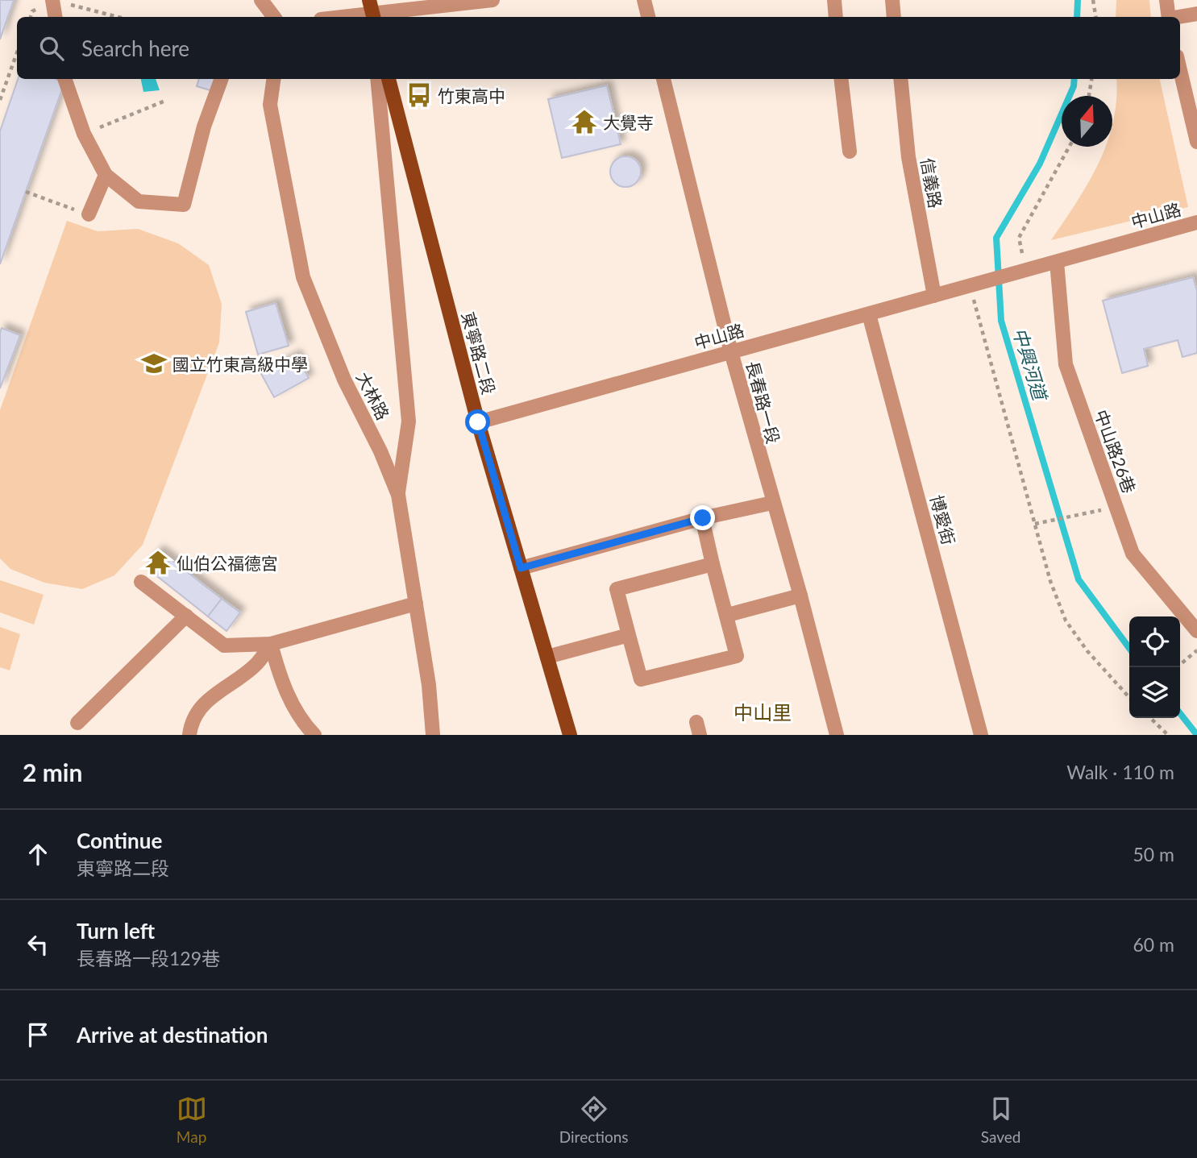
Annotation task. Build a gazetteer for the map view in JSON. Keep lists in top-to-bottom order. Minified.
{"streets":{"main road":["東寧路二段"],"street":["信義路","中山路","大林路","長春路一段","中山路26巷","博愛街"]},"crossings":[["信義路","中山路"],["中山路","東寧路二段"],["中山路","長春路一段"],["中山路","中山路26巷"],["中山路","博愛街"]],"districts":["中山里"],"water":["中興河道"],"places":{"bus stop":["竹東高中"],"temple":["大覺寺","仙伯公福德宮"],"school or university":["國立竹東高級中學"]},"north":"top","page":{"search":"Search here","heading":["2 min","Walk · 110 m"],"list":[["Continue","東寧路二段","50 m"],["Turn left","長春路一段129巷","60 m"],"Arrive at destination"],"nav":["Map","Directions","Saved"]}}
